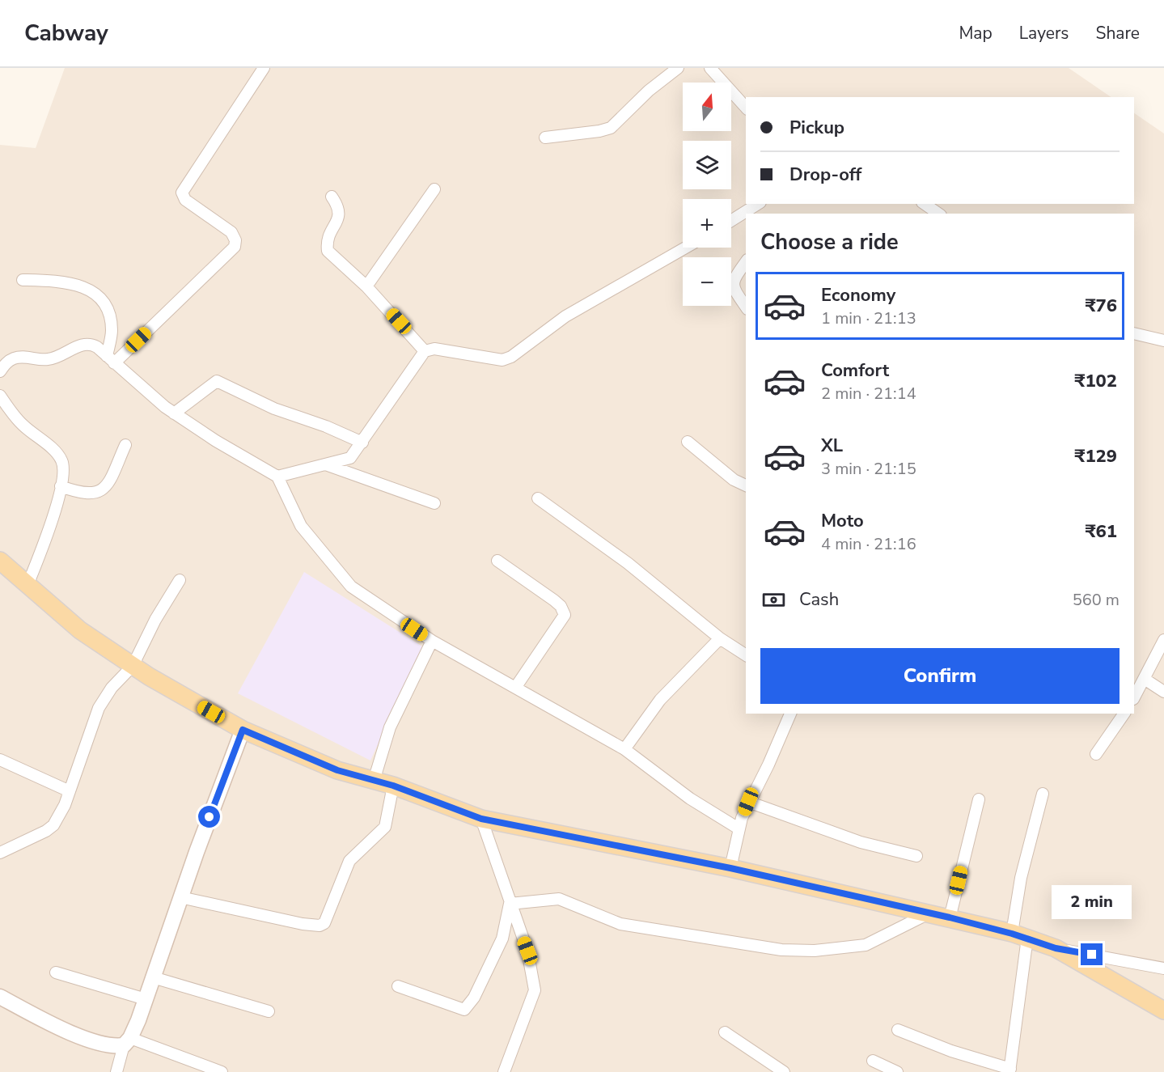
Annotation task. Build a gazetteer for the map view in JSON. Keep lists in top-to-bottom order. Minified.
{"north":"top","page":{"header":"Cabway","nav":["Map","Layers","Share"],"map_buttons":["+","−"],"banner":["Pickup","Drop-off"],"heading":"Choose a ride","list":[{"name":"Economy","note":"1 min · 21:13","value":"₹76"},{"name":"Comfort","note":"2 min · 21:14","value":"₹102"},{"name":"XL","note":"3 min · 21:15","value":"₹129"},{"name":"Moto","note":"4 min · 21:16","value":"₹61"}],"pay":["Cash","560 m"],"buttons":"Confirm","bubble":"2 min"}}
